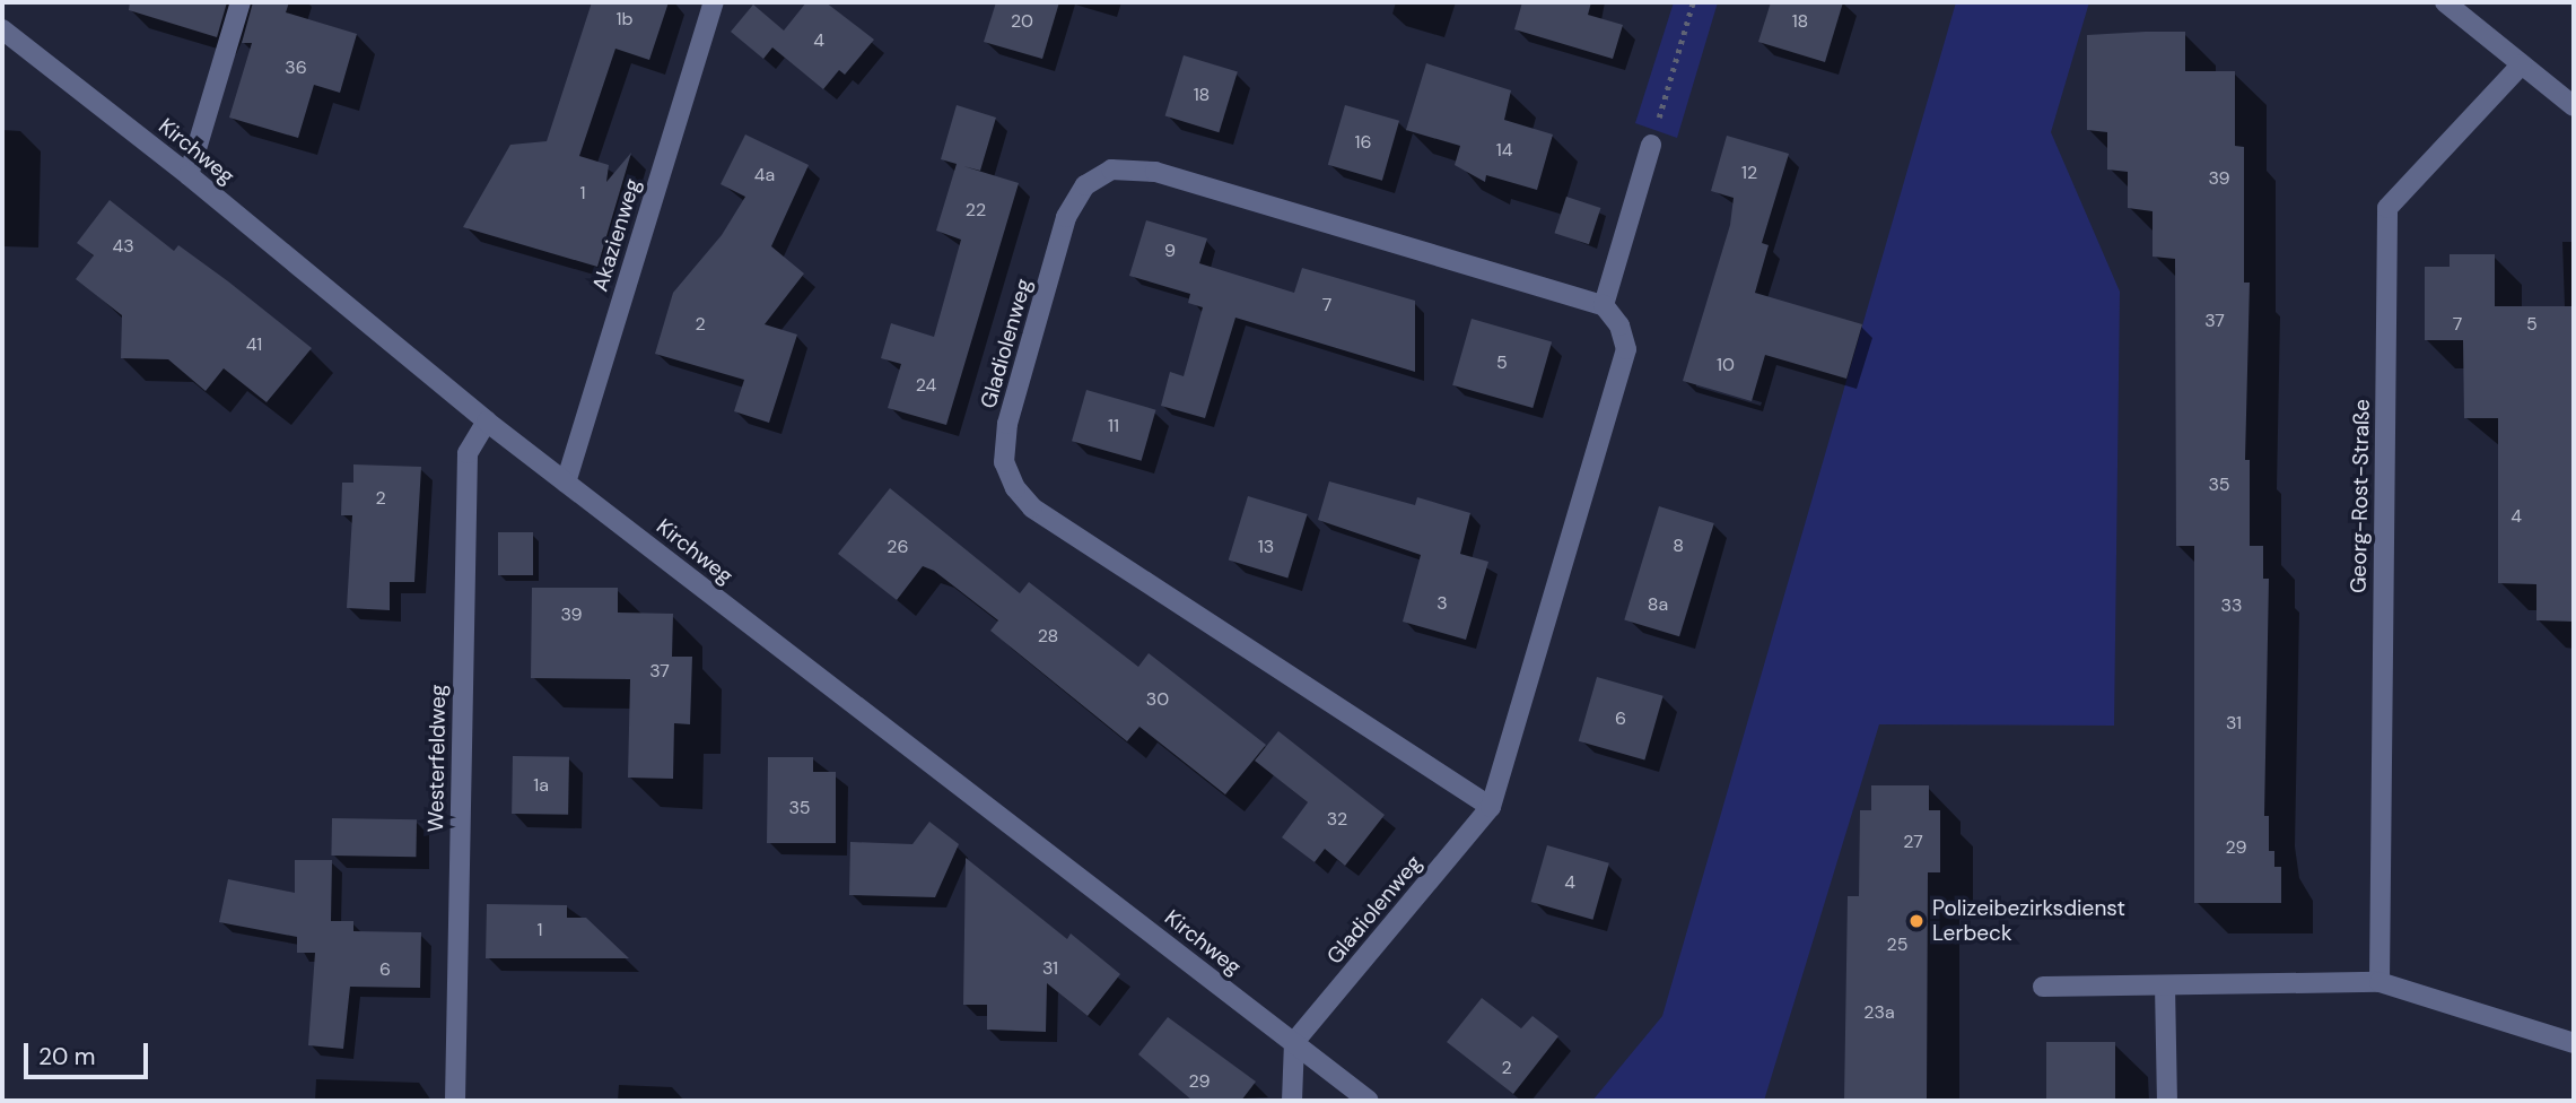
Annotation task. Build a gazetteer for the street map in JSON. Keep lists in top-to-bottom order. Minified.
{"streets":{"street":["Kirchweg","Akazienweg","Gladiolenweg","Georg-Rost-Straße","Westerfeldweg"]},"crossings":[["Kirchweg","Akazienweg"],["Kirchweg","Gladiolenweg"],["Kirchweg","Westerfeldweg"]],"places":["Polizeibezirksdienst Lerbeck"],"house_numbers":["1b","20","18","4","36","18","16","14","12","4a","39","1","22","43","9","7","37","2","7","5","41","5","10","24","11","35","2","4","8","26","13","3","8a","33","39","28","37","30","6","31","1a","35","32","27","29","4","1","25","31","6","23a","2","29"],"scale_bar":"20 m"}
